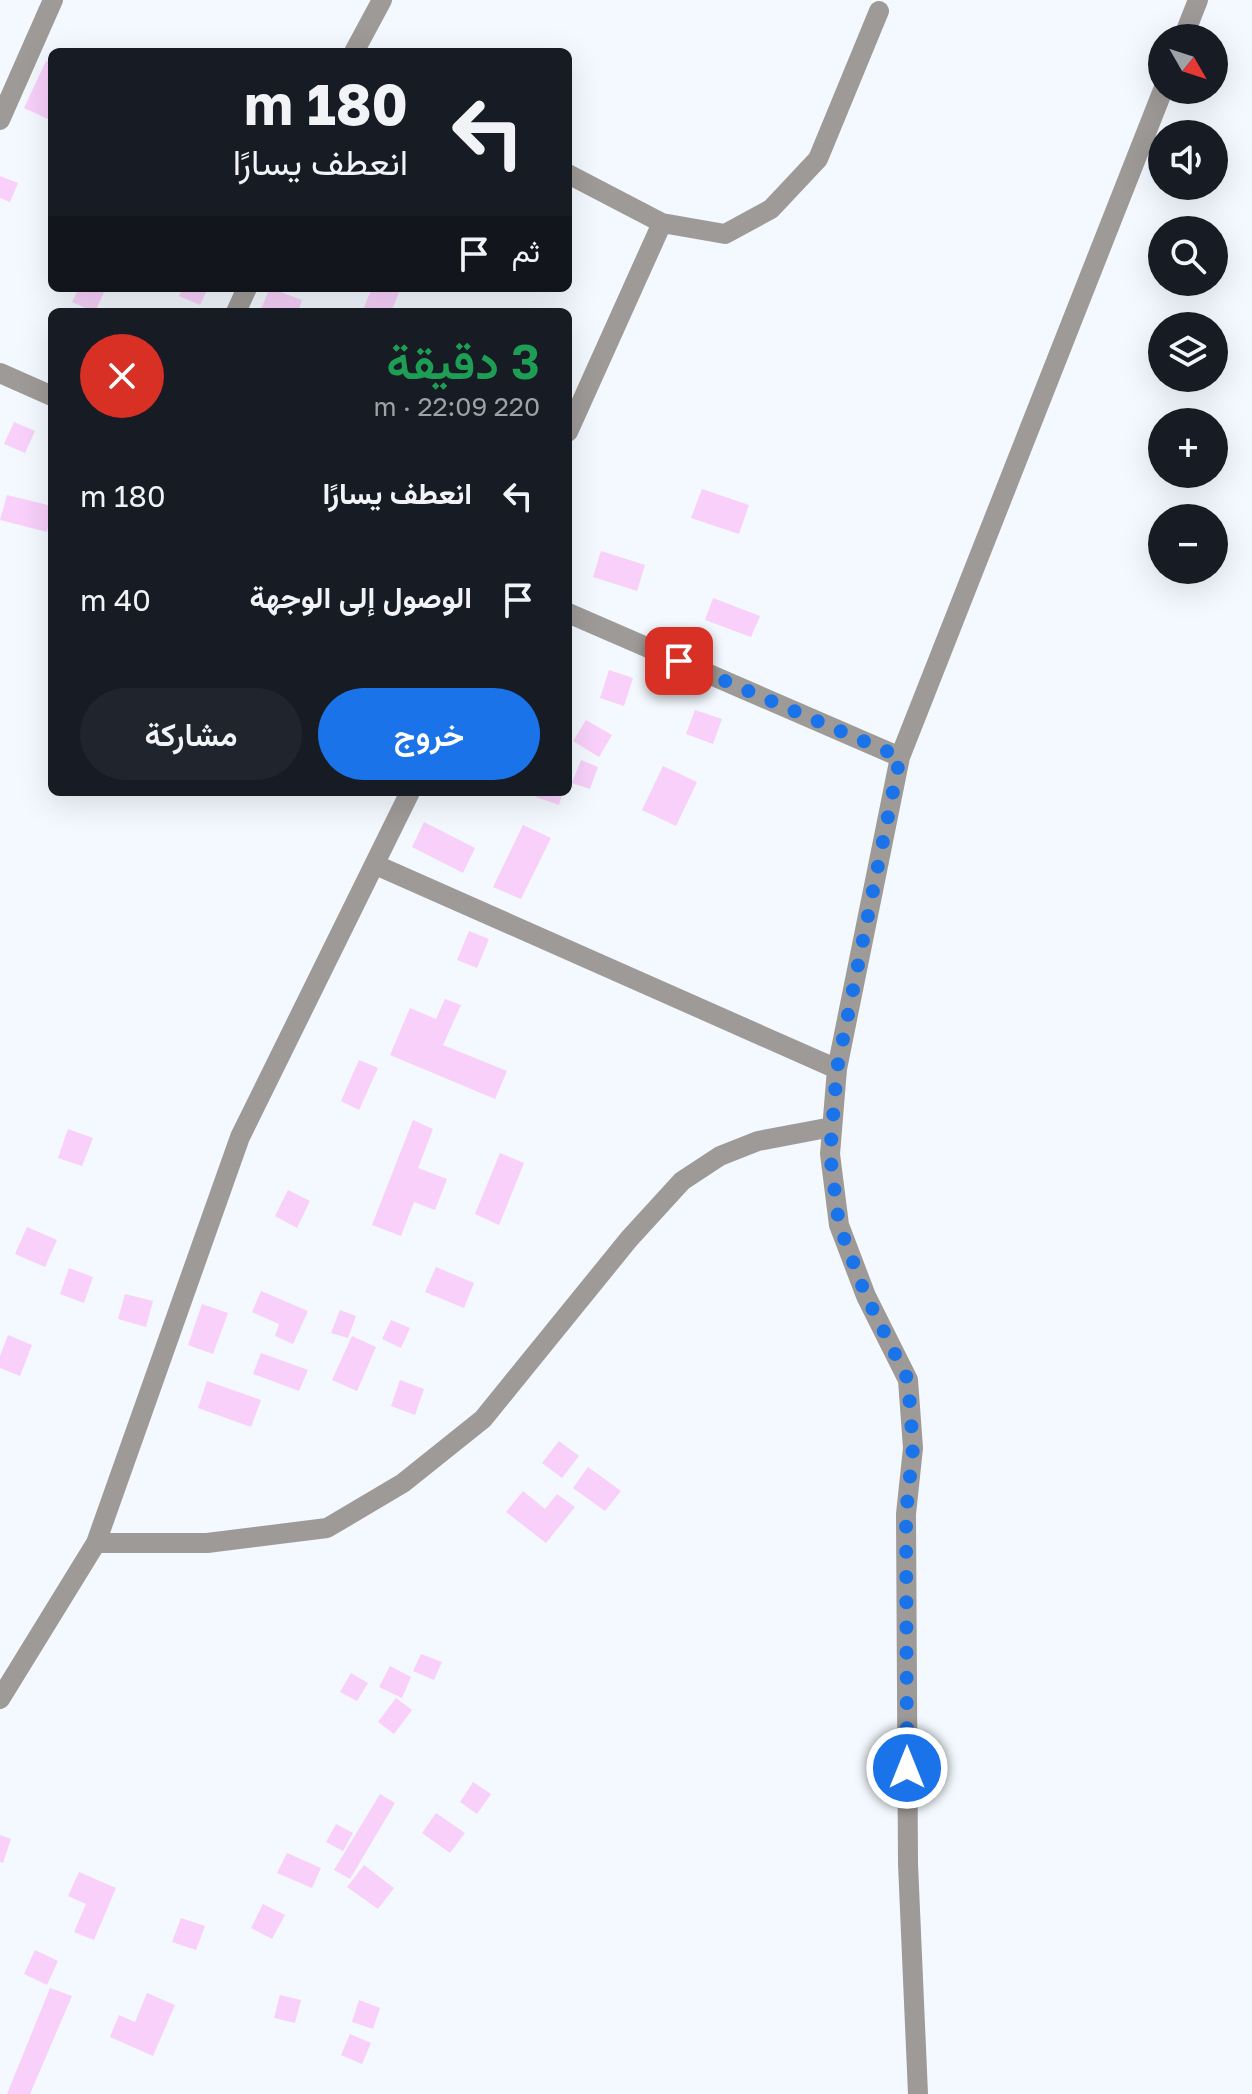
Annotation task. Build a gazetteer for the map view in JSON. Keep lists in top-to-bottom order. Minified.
{"north":"bottom right","page":{"map_buttons":["+","−"],"turn":["180 m","انعطف يسارًا"],"then":"ثم","heading":["3 دقيقة","220 m · 22:09"],"list":[{"name":"انعطف يسارًا","value":"180 m"},{"name":"الوصول إلى الوجهة","value":"40 m"}],"buttons":["خروج","مشاركة"]}}
